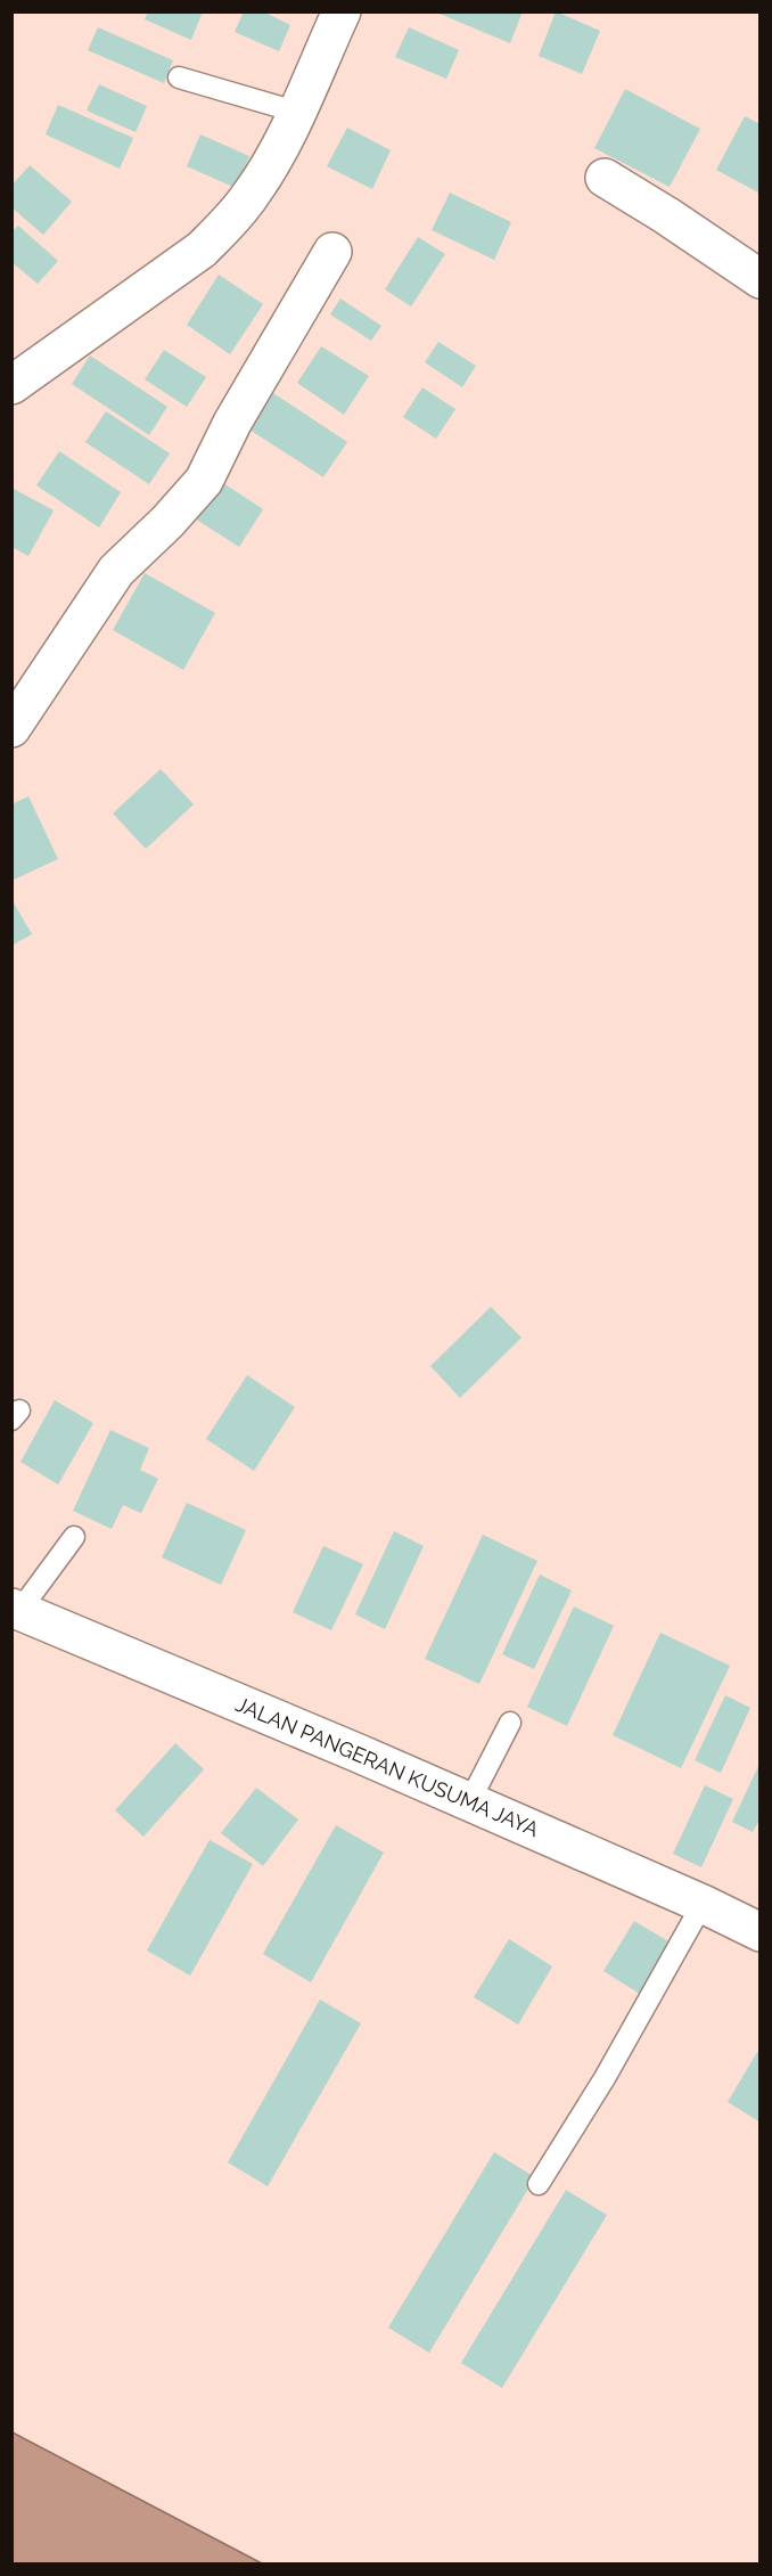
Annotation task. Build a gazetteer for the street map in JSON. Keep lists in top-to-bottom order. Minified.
{"streets":{"street":["JALAN PANGERAN KUSUMA JAYA"]}}
